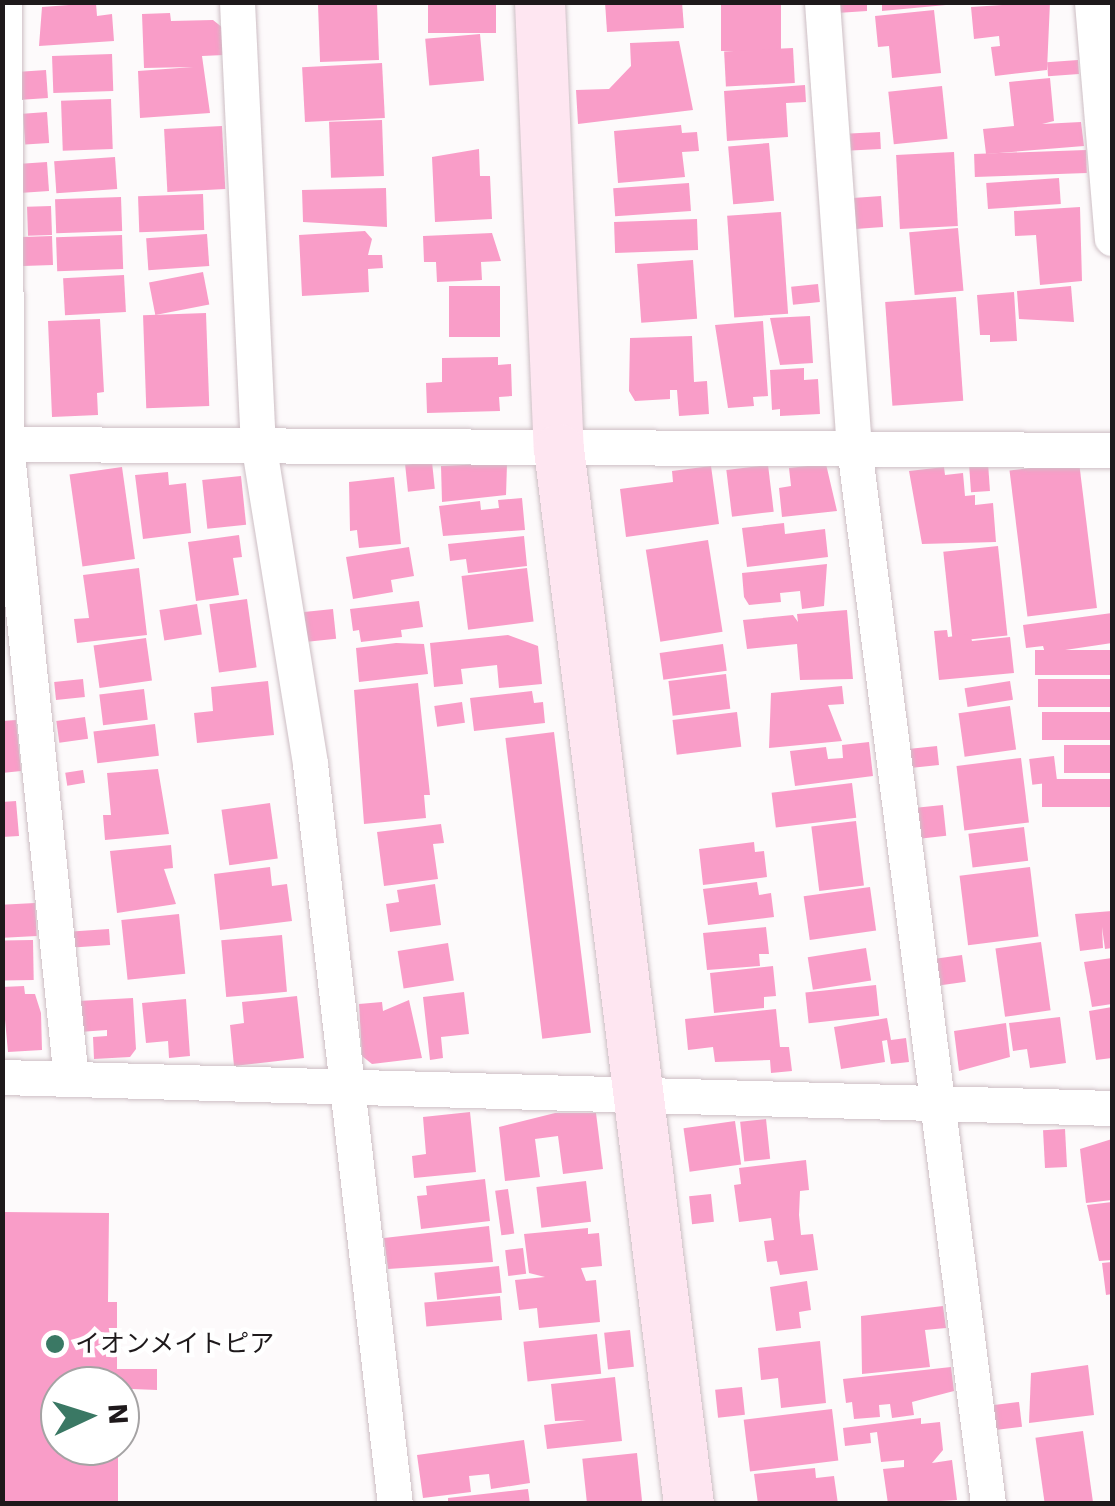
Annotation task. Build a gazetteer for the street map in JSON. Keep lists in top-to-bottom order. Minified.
{"places":["イオンメイトピア"],"north":"right"}
